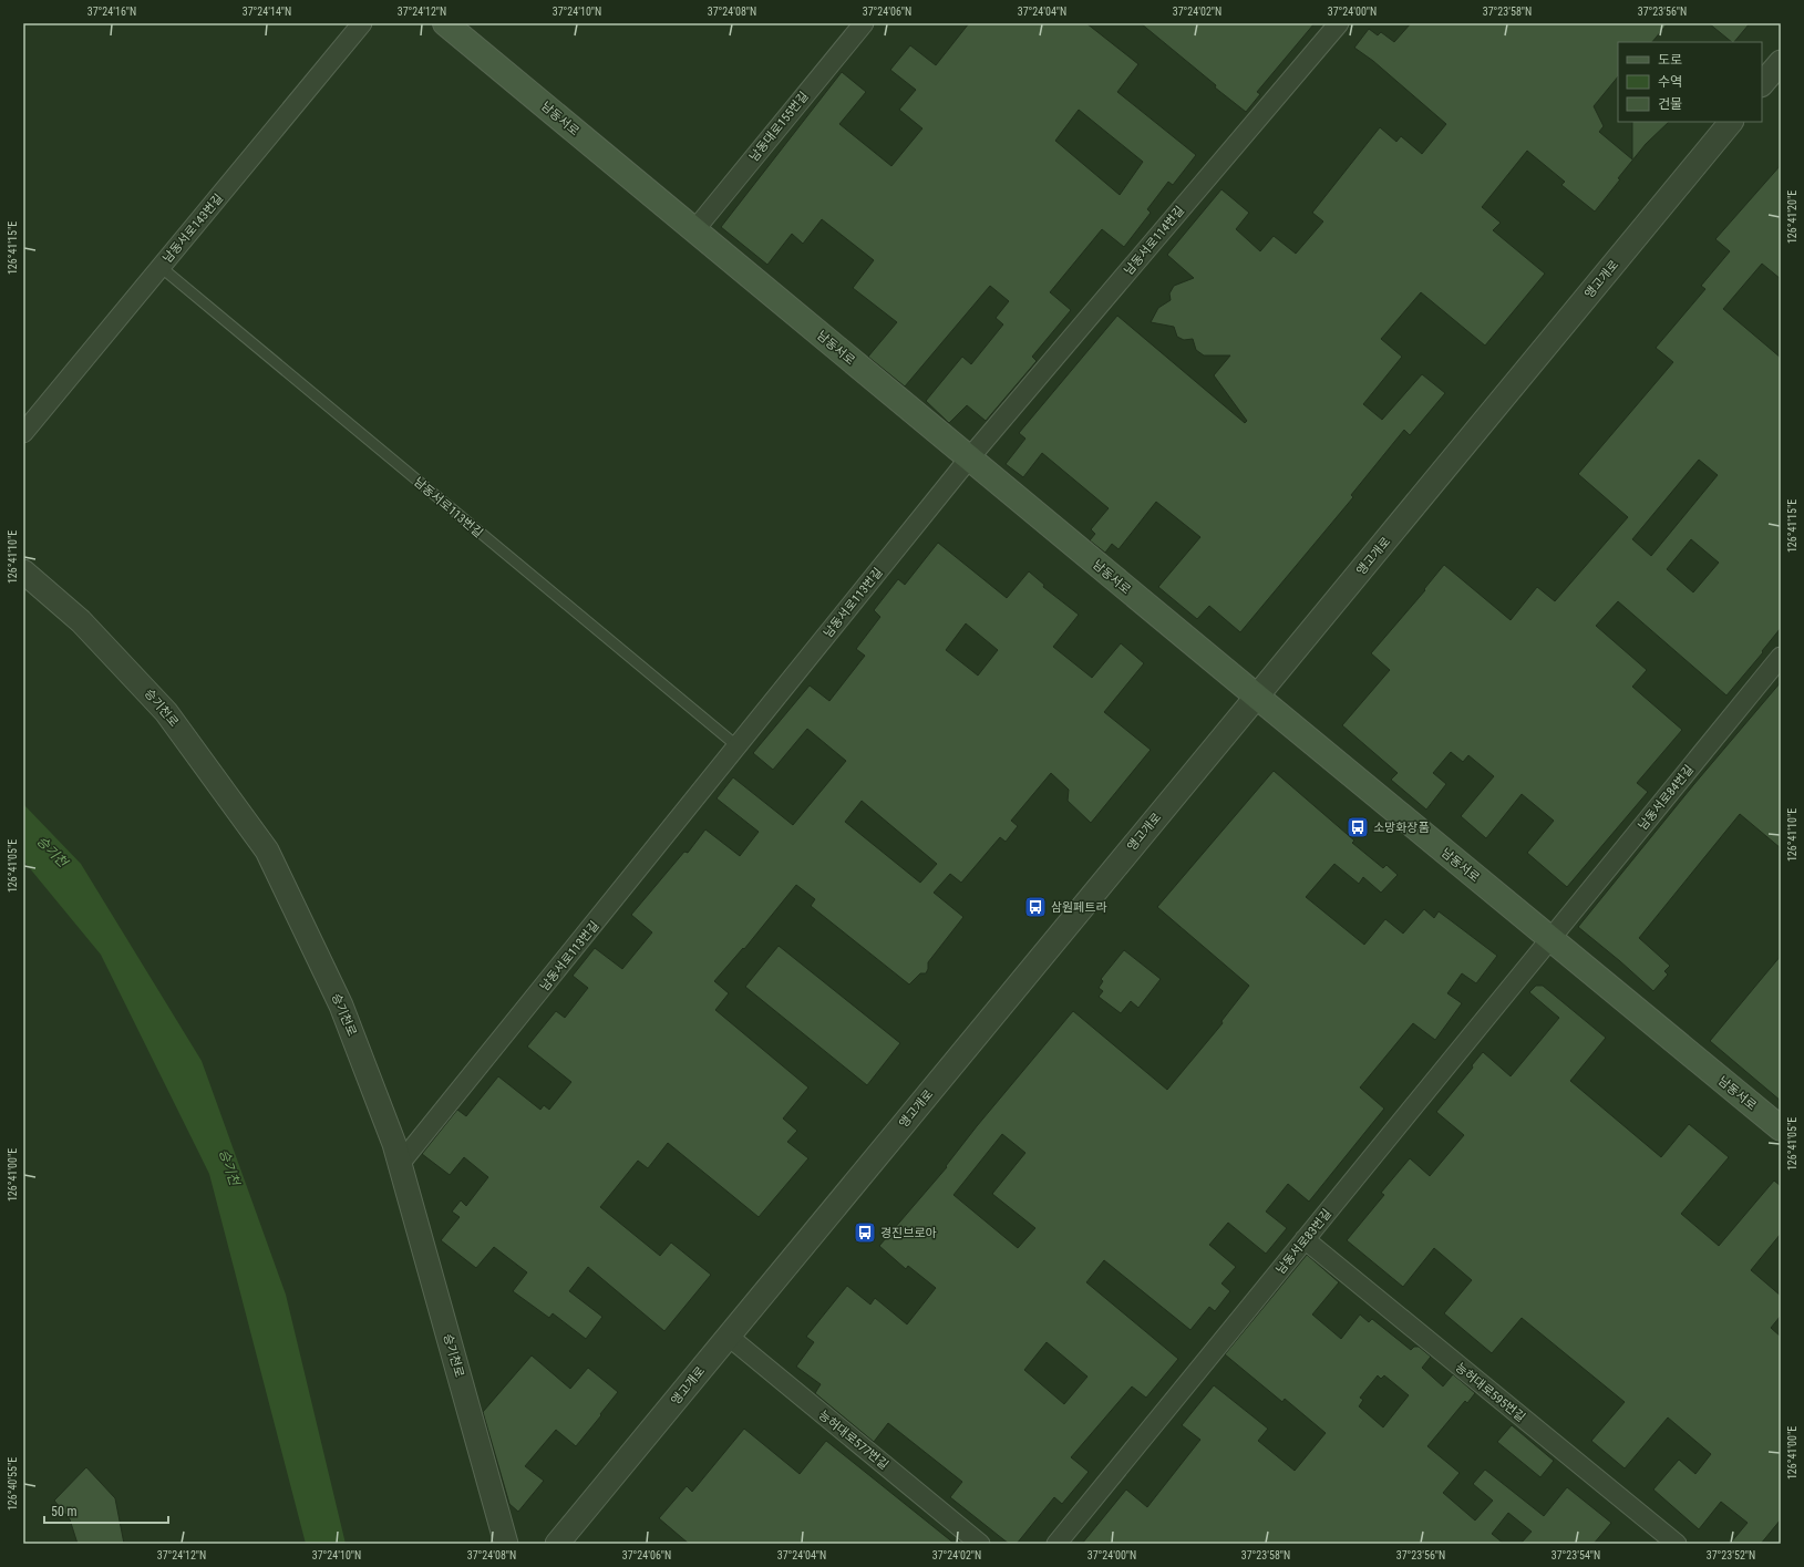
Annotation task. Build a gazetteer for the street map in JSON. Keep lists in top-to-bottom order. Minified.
{"streets":{"main road":["남동서로"],"street":["남동대로155번길","남동서로143번길","남동서로114번길","앵고개로","남동서로113번길","승기천로","남동서로84번길","남동서로83번길","능허대로595번길","능허대로577번길"]},"crossings":[["남동서로","남동대로155번길"],["남동서로","남동서로114번길"],["남동서로","앵고개로"],["남동서로","남동서로113번길"],["남동서로","남동서로84번길"],["남동서로","남동서로83번길"],["남동서로143번길","남동서로113번길"],["남동서로114번길","남동서로113번길"],["앵고개로","능허대로577번길"],["남동서로113번길","승기천로"],["남동서로84번길","남동서로83번길"],["남동서로83번길","능허대로595번길"]],"water":["승기천"],"places":{"bus stop":["소망화장품","삼원페트라","경진브로아"]},"legend":["도로","수역","건물"],"scale_bar":"50 m","coordinates":["37°24'16\"N","37°24'14\"N","37°24'12\"N","37°24'10\"N","37°24'08\"N","37°24'06\"N","37°24'04\"N","37°24'02\"N","37°24'00\"N","37°23'58\"N","37°23'56\"N","126°41'20\"E","126°41'15\"E","126°41'10\"E","126°41'05\"E","126°41'00\"E","126°40'55\"E","37°23'54\"N","37°23'52\"N"]}
